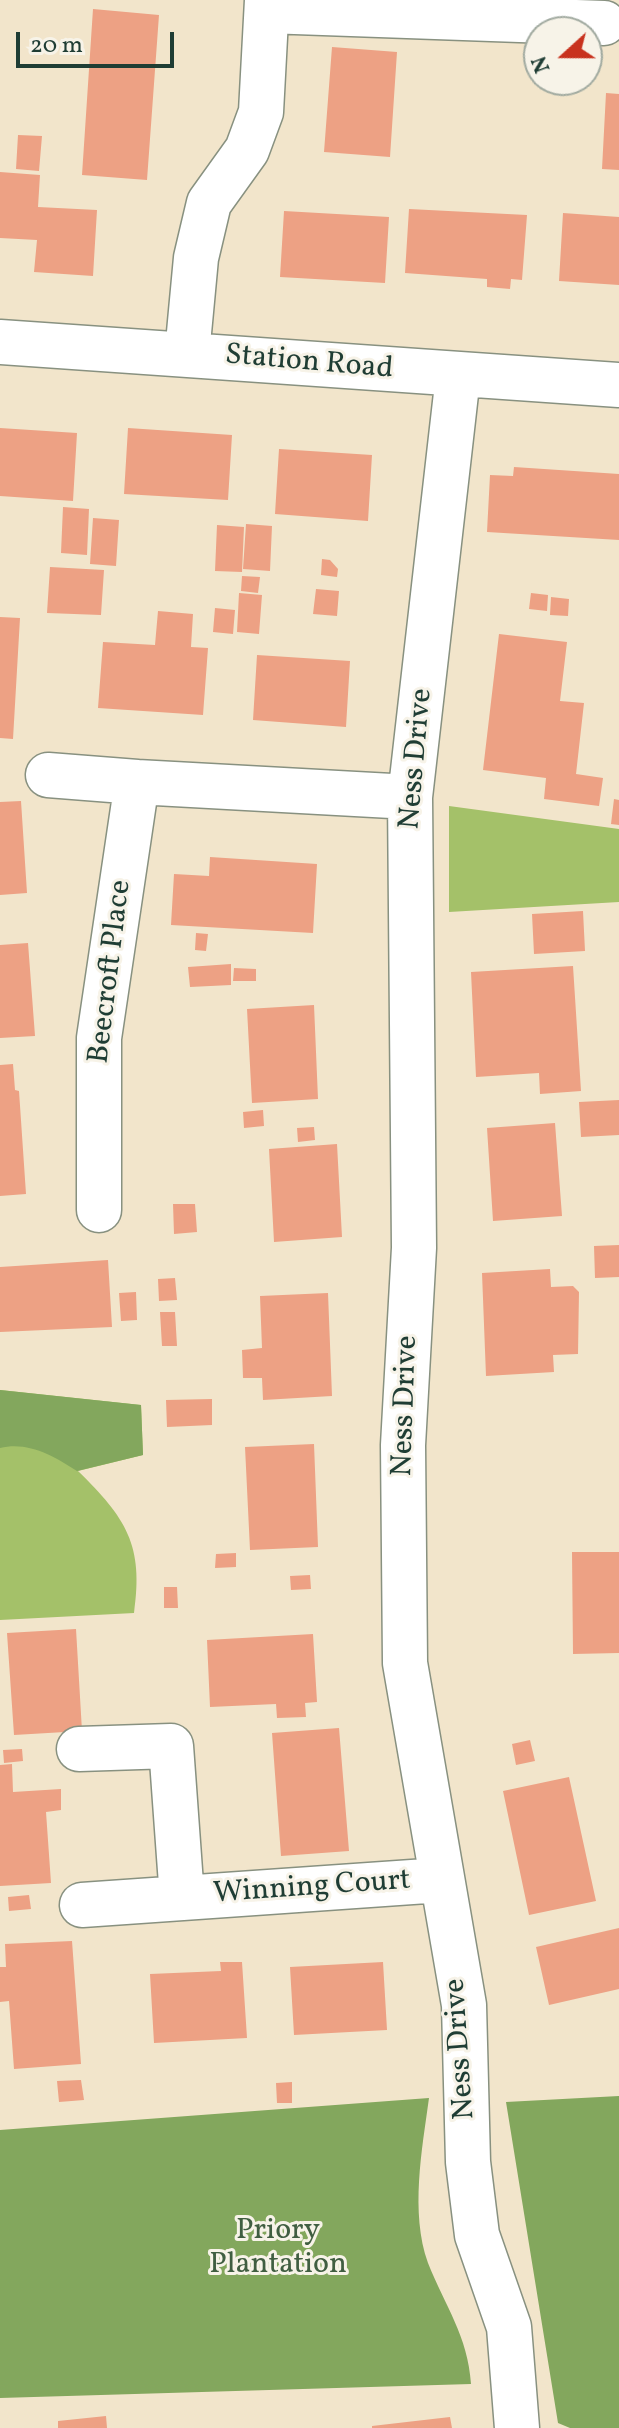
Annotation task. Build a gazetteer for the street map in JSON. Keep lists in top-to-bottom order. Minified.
{"streets":{"street":["Station Road","Ness Drive","Beecroft Place","Winning Court"]},"crossings":[["Station Road","Ness Drive"],["Ness Drive","Winning Court"]],"parks":["Priory Plantation"],"scale_bar":"20 m","north":"left"}
